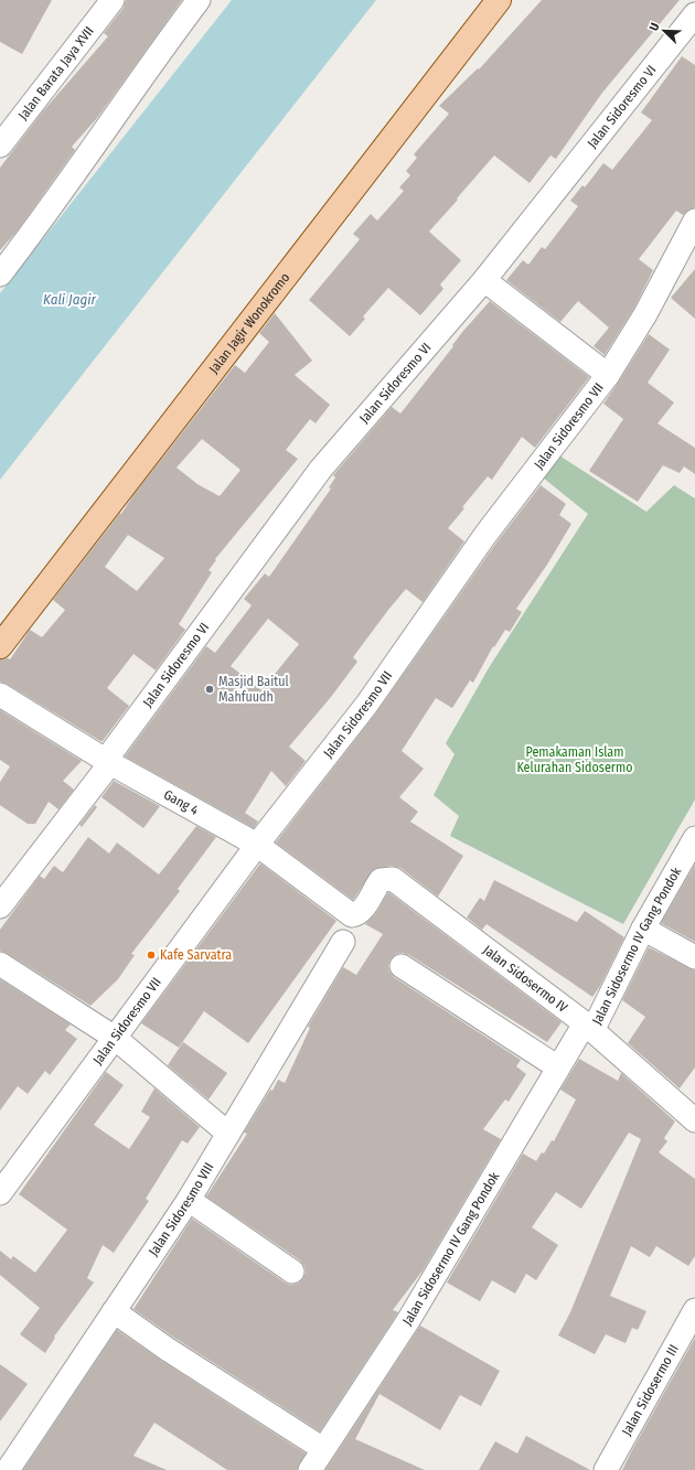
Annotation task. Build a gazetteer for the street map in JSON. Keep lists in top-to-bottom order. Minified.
{"streets":{"main road":["Jalan Jagir Wonokromo"],"street":["Jalan Barata Jaya XVII","Jalan Sidoresmo VI","Jalan Sidoresmo VII","Gang 4","Jalan Sidosermo IV Gang Pondok","Jalan Sidosermo IV","Jalan Sidoresmo VIII","Jalan Sidosermo III"]},"crossings":[["Jalan Sidoresmo VI","Gang 4"],["Jalan Sidoresmo VII","Gang 4"],["Gang 4","Jalan Sidosermo IV"],["Jalan Sidosermo IV Gang Pondok","Jalan Sidosermo IV"]],"water":["Kali Jagir"],"parks":["Pemakaman Islam Kelurahan Sidosermo"],"places":["Masjid Baitul Mahfuudh","Kafe Sarvatra"],"north":"top left"}
